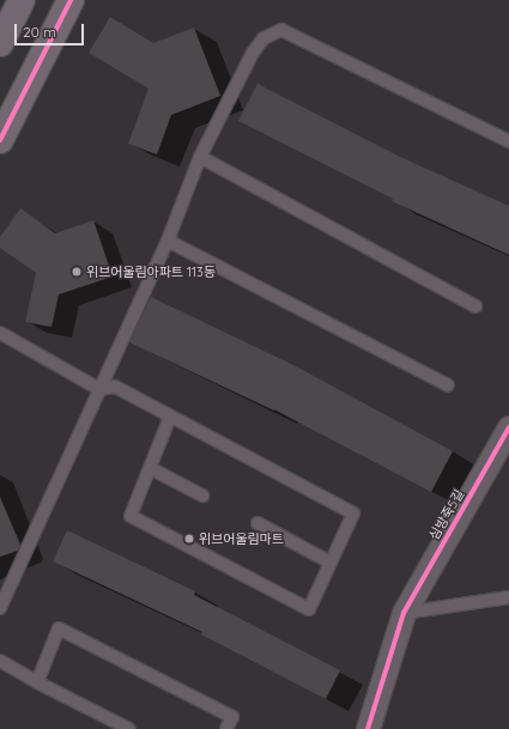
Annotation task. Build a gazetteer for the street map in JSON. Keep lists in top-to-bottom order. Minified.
{"streets":{"street":["심방죽5길"]},"places":["위브어울림아파트 113동","위브어울림마트"],"scale_bar":"20 m"}
